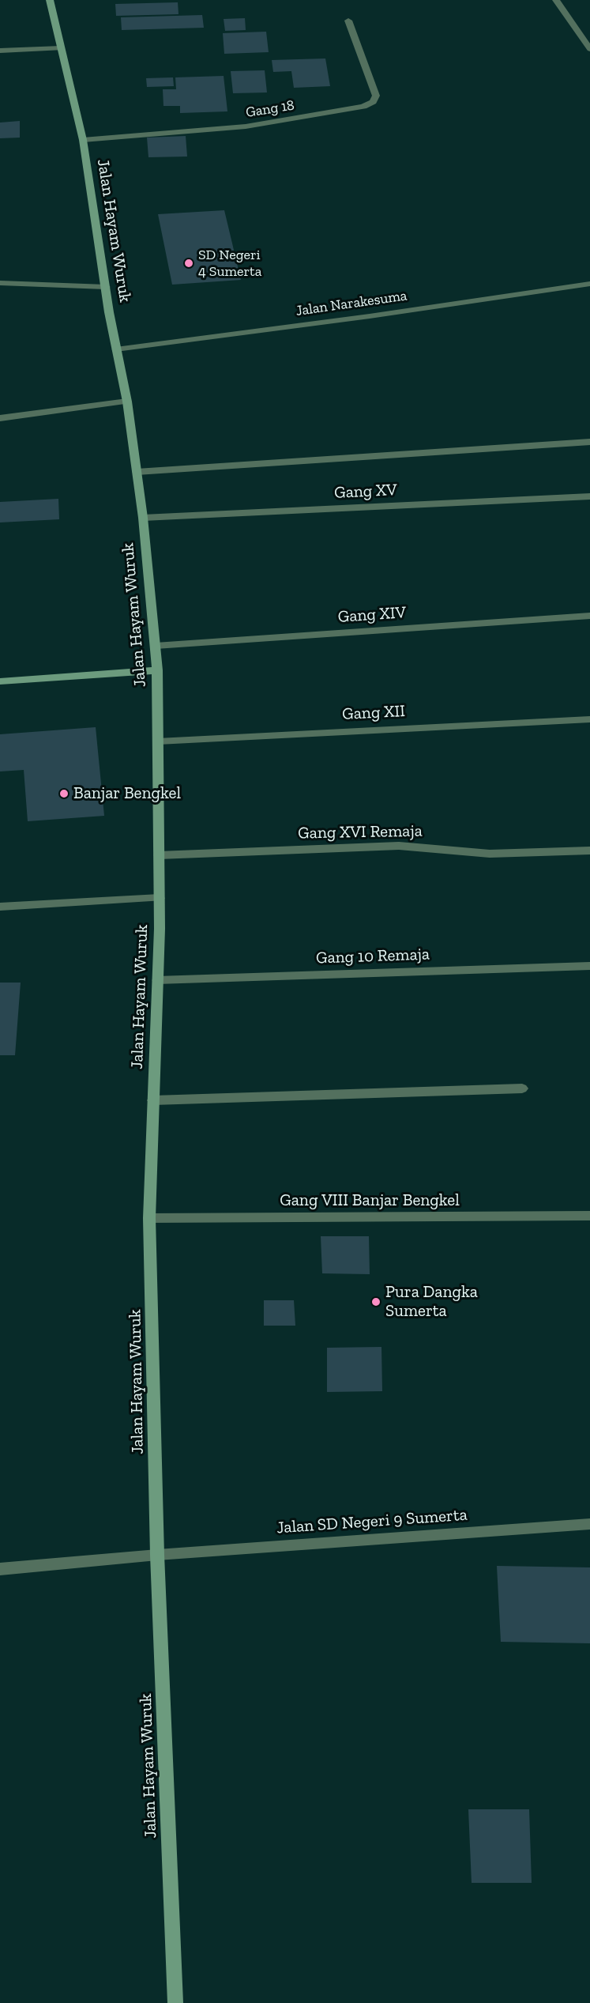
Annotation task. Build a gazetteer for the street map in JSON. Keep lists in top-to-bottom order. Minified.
{"streets":{"main road":["Jalan Hayam Wuruk"],"street":["Gang 18","Jalan Narakesuma","Gang XV","Gang XIV","Gang XII","Gang XVI Remaja","Gang 10 Remaja","Gang VIII Banjar Bengkel","Jalan SD Negeri 9 Sumerta"]},"crossings":[["Gang 18","Jalan Hayam Wuruk"],["Jalan Hayam Wuruk","Jalan Narakesuma"],["Jalan Hayam Wuruk","Gang XV"],["Jalan Hayam Wuruk","Gang XIV"],["Jalan Hayam Wuruk","Gang XII"],["Jalan Hayam Wuruk","Gang XVI Remaja"],["Jalan Hayam Wuruk","Gang 10 Remaja"],["Jalan Hayam Wuruk","Gang VIII Banjar Bengkel"],["Jalan Hayam Wuruk","Jalan SD Negeri 9 Sumerta"]],"places":["SD Negeri 4 Sumerta","Banjar Bengkel","Pura Dangka Sumerta"]}
